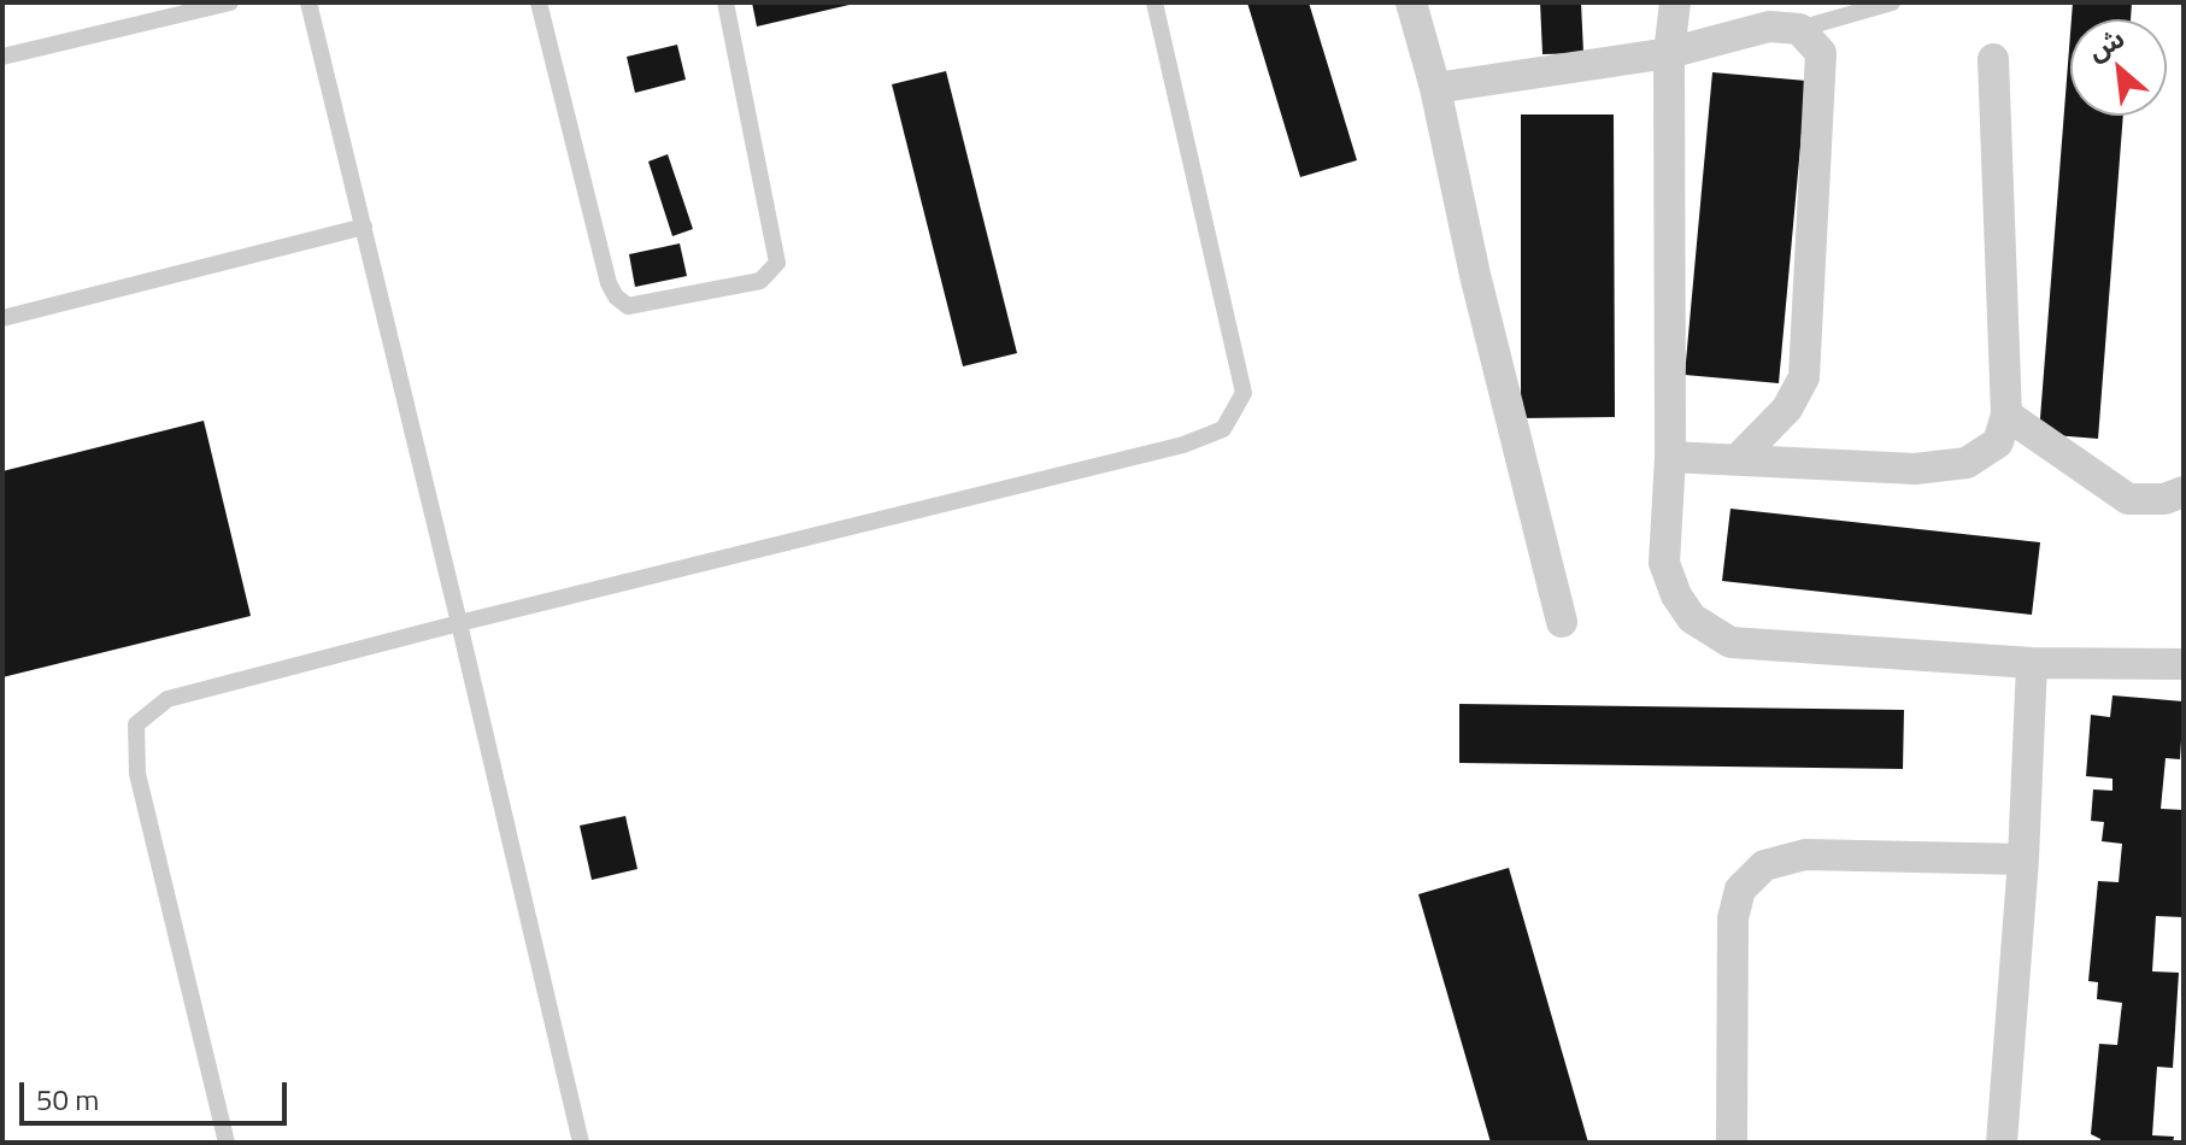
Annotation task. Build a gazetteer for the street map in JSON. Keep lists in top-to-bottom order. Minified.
{"scale_bar":"50 m","north":"top left"}
